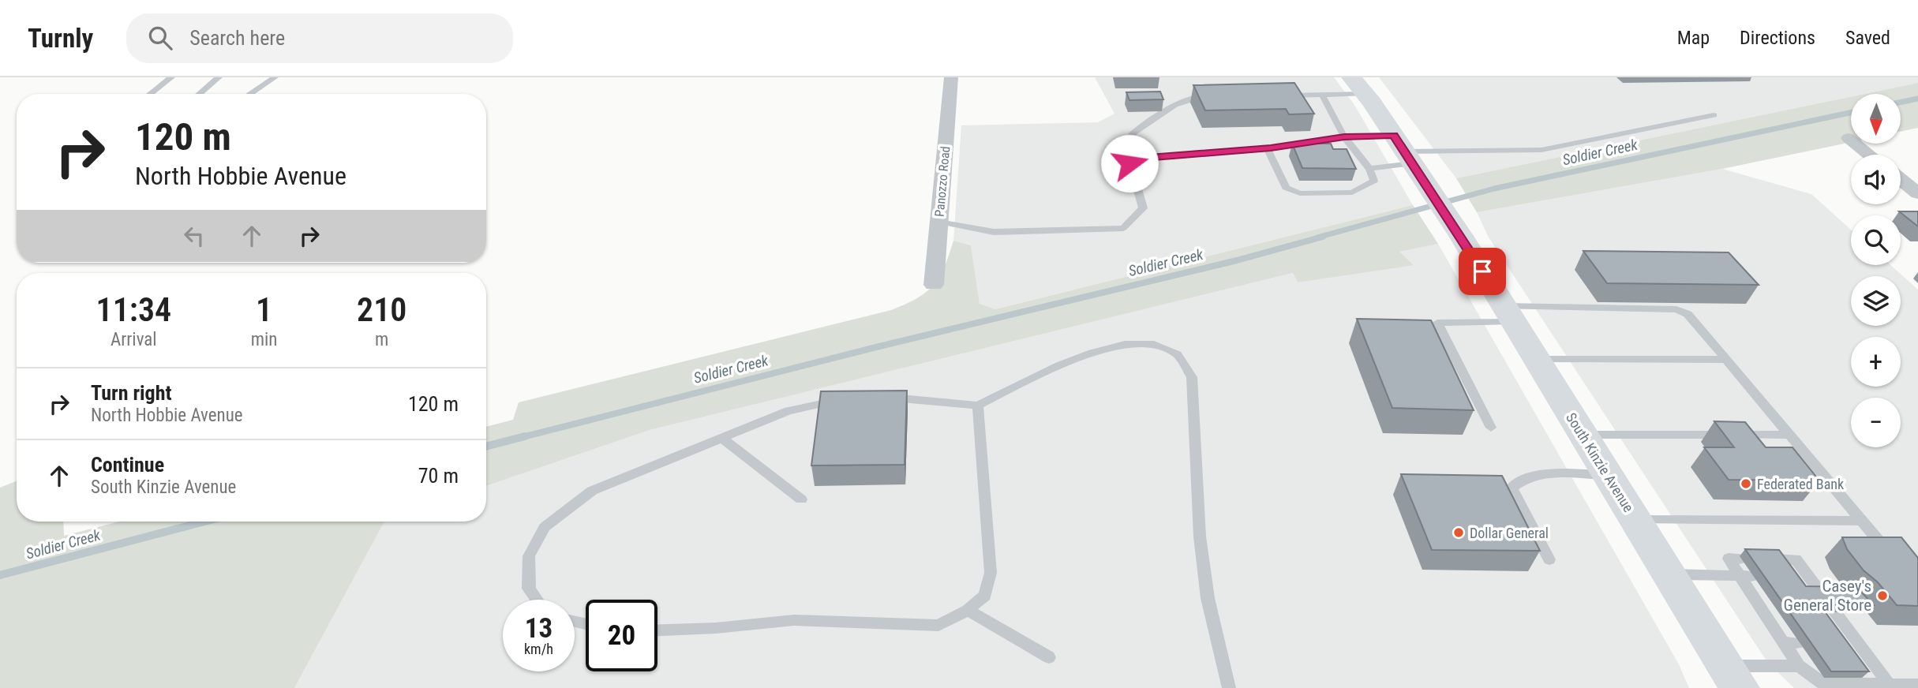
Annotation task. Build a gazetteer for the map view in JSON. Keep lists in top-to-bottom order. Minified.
{"streets":{"main road":["South Kinzie Avenue"],"street":["Panozzo Road"]},"water":["Soldier Creek"],"places":["Federated Bank","Dollar General","Casey's General Store"],"north":"bottom","page":{"header":"Turnly","search":"Search here","nav":["Map","Directions","Saved"],"map_buttons":["+","−"],"turn":["120 m","North Hobbie Avenue"],"eta":["11:34","Arrival","1","min","210","m"],"list":[{"name":"Turn right","note":"North Hobbie Avenue","value":"120 m"},{"name":"Continue","note":"South Kinzie Avenue","value":"70 m"}],"speed":"13 km/h","limit":"20"}}
